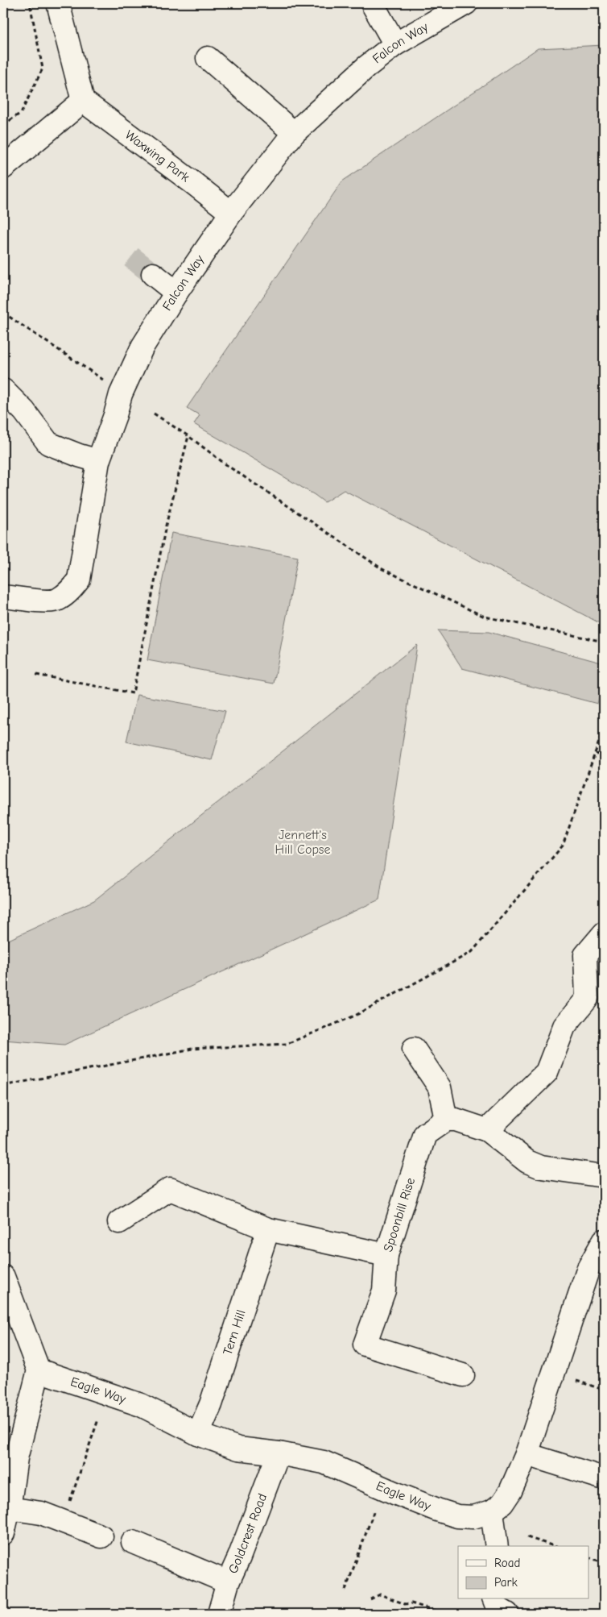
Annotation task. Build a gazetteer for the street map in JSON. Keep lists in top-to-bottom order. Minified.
{"streets":{"street":["Falcon Way","Waxwing Park","Spoonbill Rise","Tern Hill","Eagle Way","Goldcrest Road"]},"crossings":[["Falcon Way","Waxwing Park"],["Spoonbill Rise","Tern Hill"],["Tern Hill","Eagle Way"],["Eagle Way","Goldcrest Road"]],"parks":["Jennett's Hill Copse"],"legend":["Road","Park"]}
